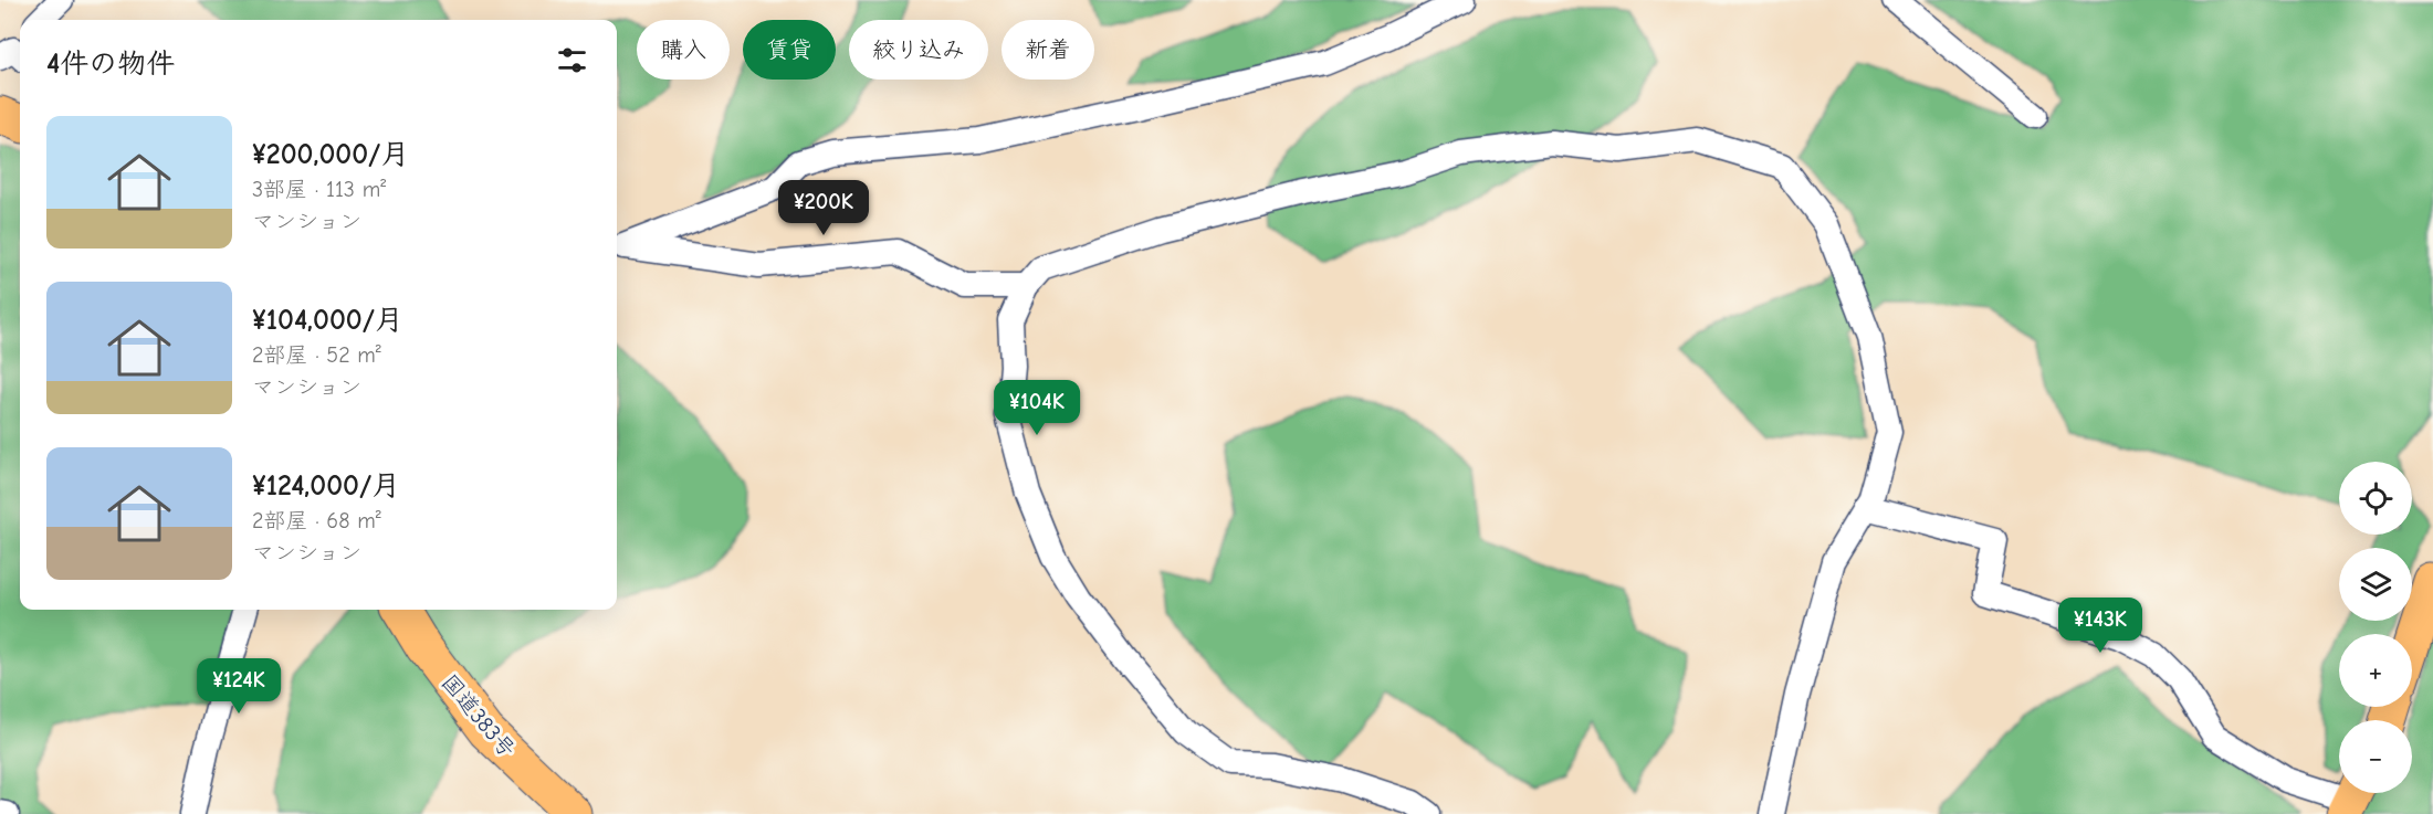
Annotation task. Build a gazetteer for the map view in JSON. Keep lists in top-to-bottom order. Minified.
{"streets":{"highway":["国道383号"]},"page":{"chip":["購入","賃貸","絞り込み","新着"],"heading":"4件の物件","list":[{"name":"¥200,000/月","note":"3部屋 · 113 m² · マンション"},{"name":"¥104,000/月","note":"2部屋 · 52 m² · マンション"},{"name":"¥124,000/月","note":"2部屋 · 68 m² · マンション"}],"price":["¥200K","¥104K","¥143K","¥124K"],"map_buttons":["+","−"]}}
